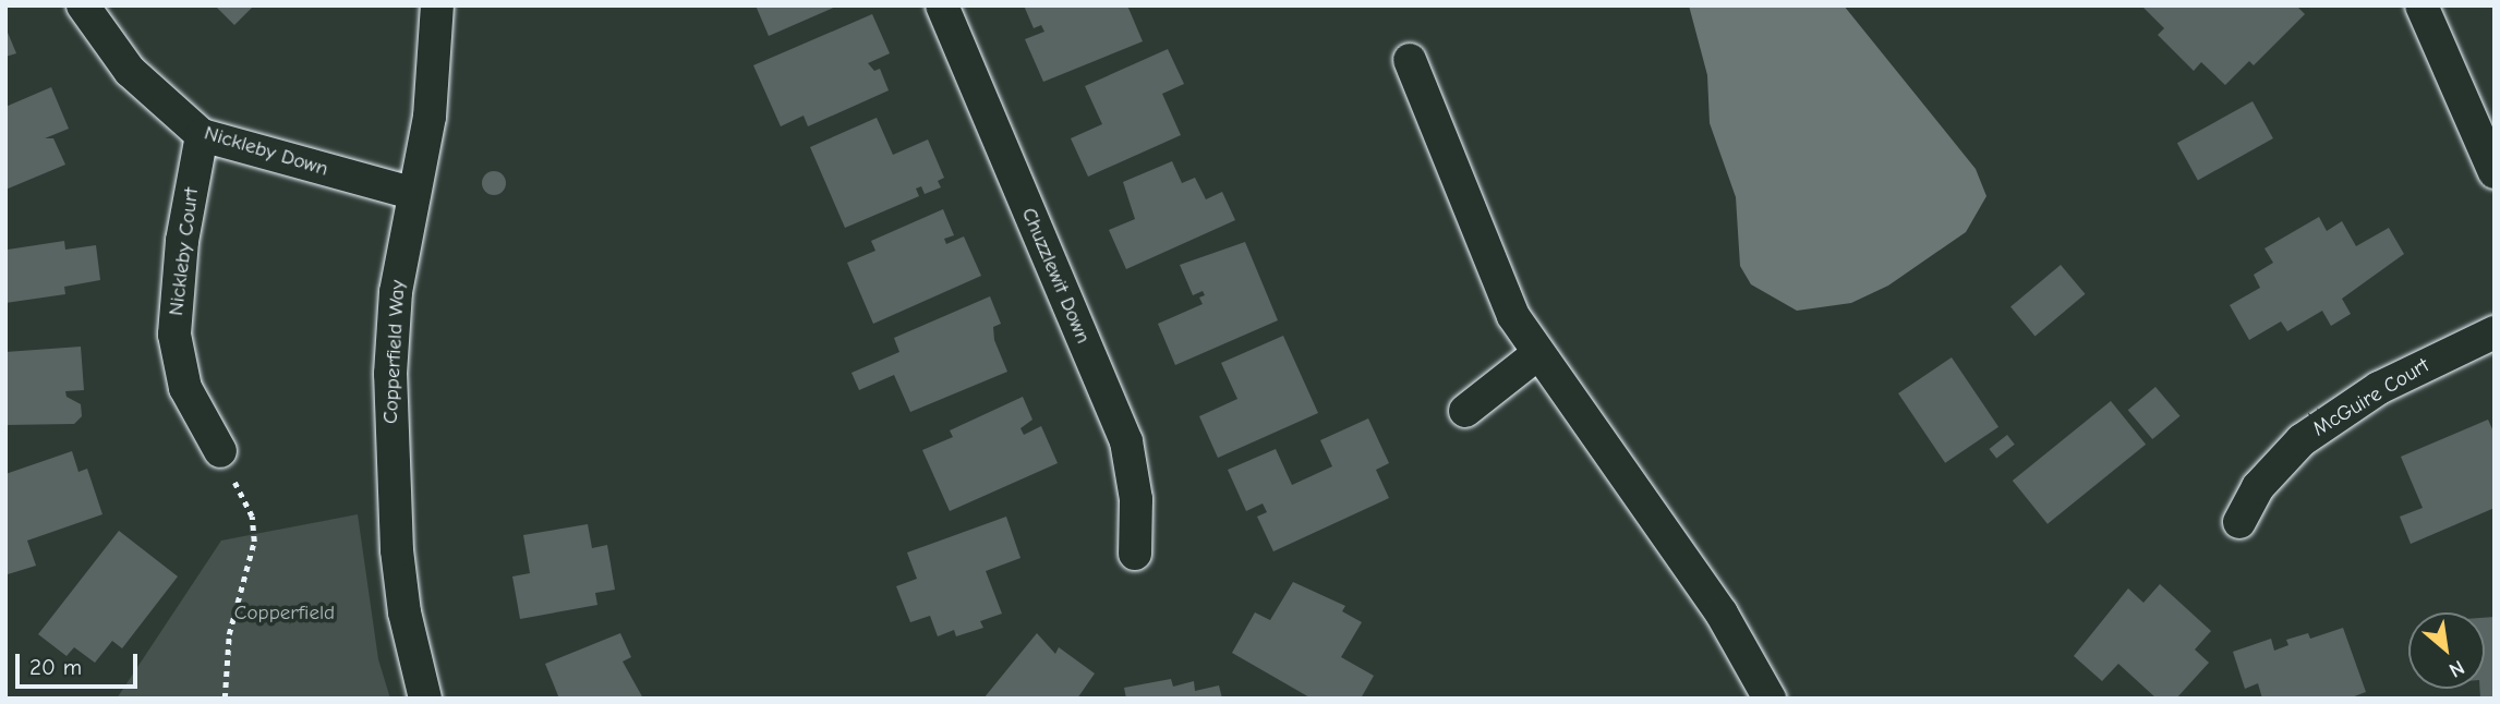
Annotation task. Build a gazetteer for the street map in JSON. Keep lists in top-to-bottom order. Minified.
{"streets":{"street":["Nickleby Down","Nickleby Court","Chuzzlewit Down","Copperfield Way","McGuire Court"]},"crossings":[["Nickleby Down","Nickleby Court"],["Nickleby Down","Copperfield Way"]],"parks":["Copperfield"],"scale_bar":"20 m","north":"bottom right"}
